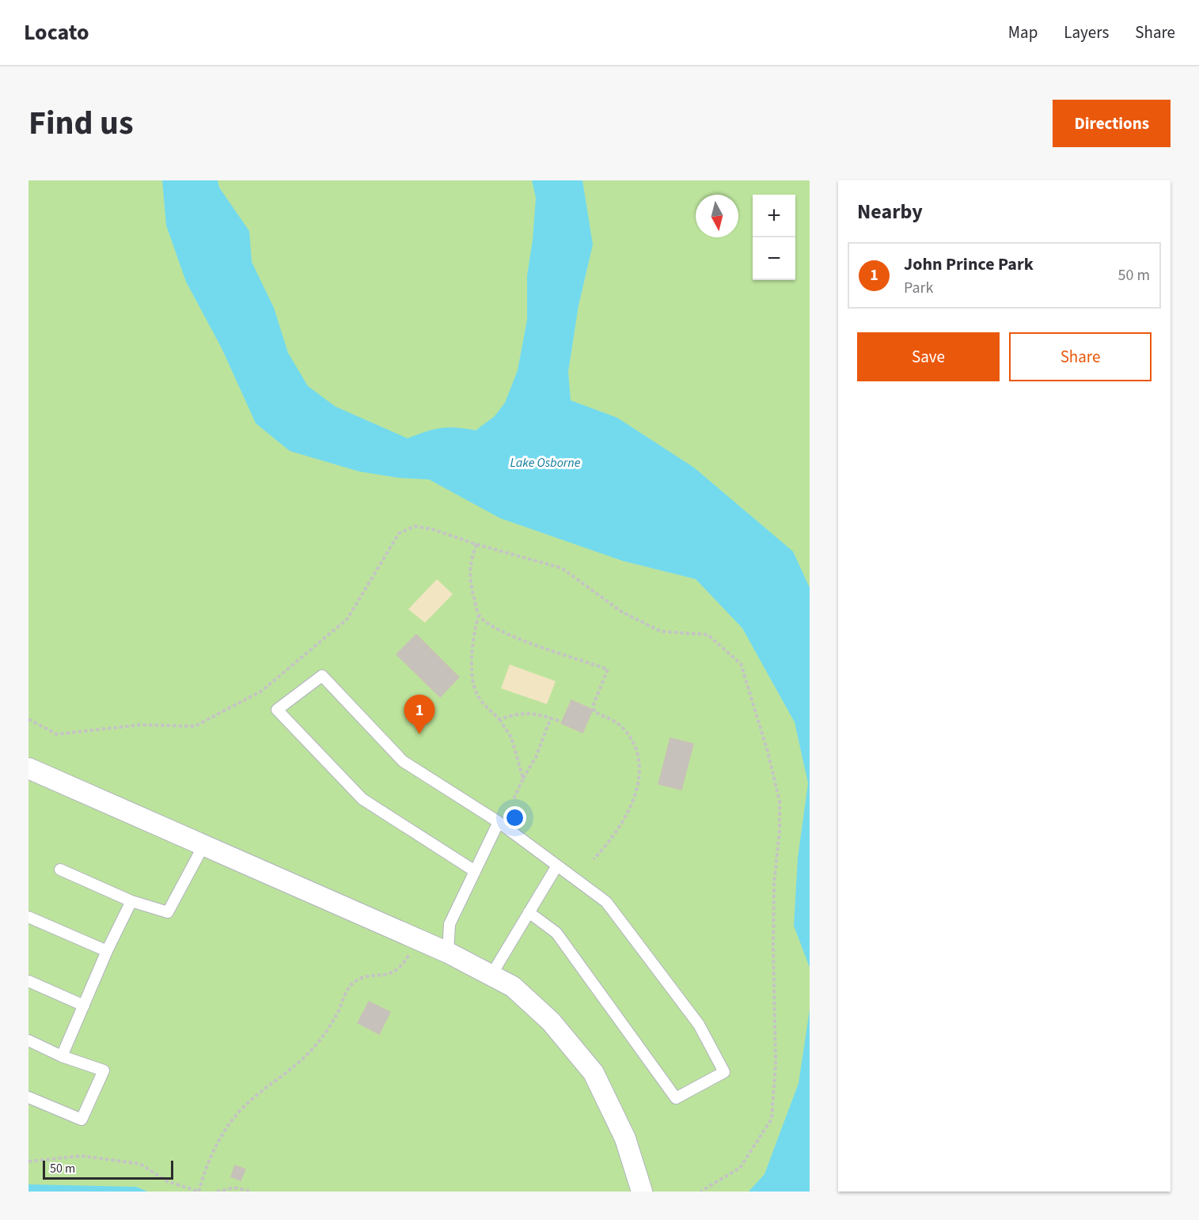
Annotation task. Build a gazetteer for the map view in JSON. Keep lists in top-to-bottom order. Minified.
{"water":["Lake Osborne"],"scale_bar":"50 m","north":"bottom","page":{"header":"Locato","nav":["Map","Layers","Share"],"title":"Find us","buttons":["Directions",["Save","Share"]],"heading":"Nearby","map_buttons":["+","−"],"list":[{"mark":"1","name":"John Prince Park","note":"Park","value":"50 m"}],"pins":"1","scale":"50 m"}}
